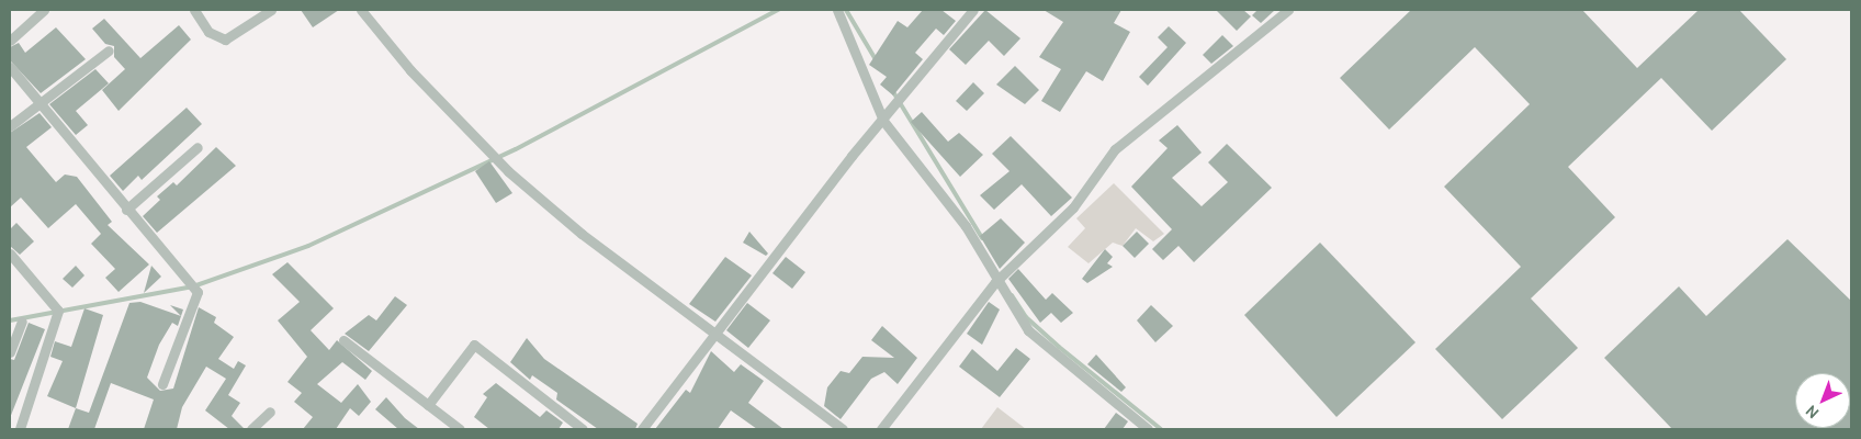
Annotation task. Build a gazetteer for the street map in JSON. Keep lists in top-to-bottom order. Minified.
{"north":"bottom left"}
